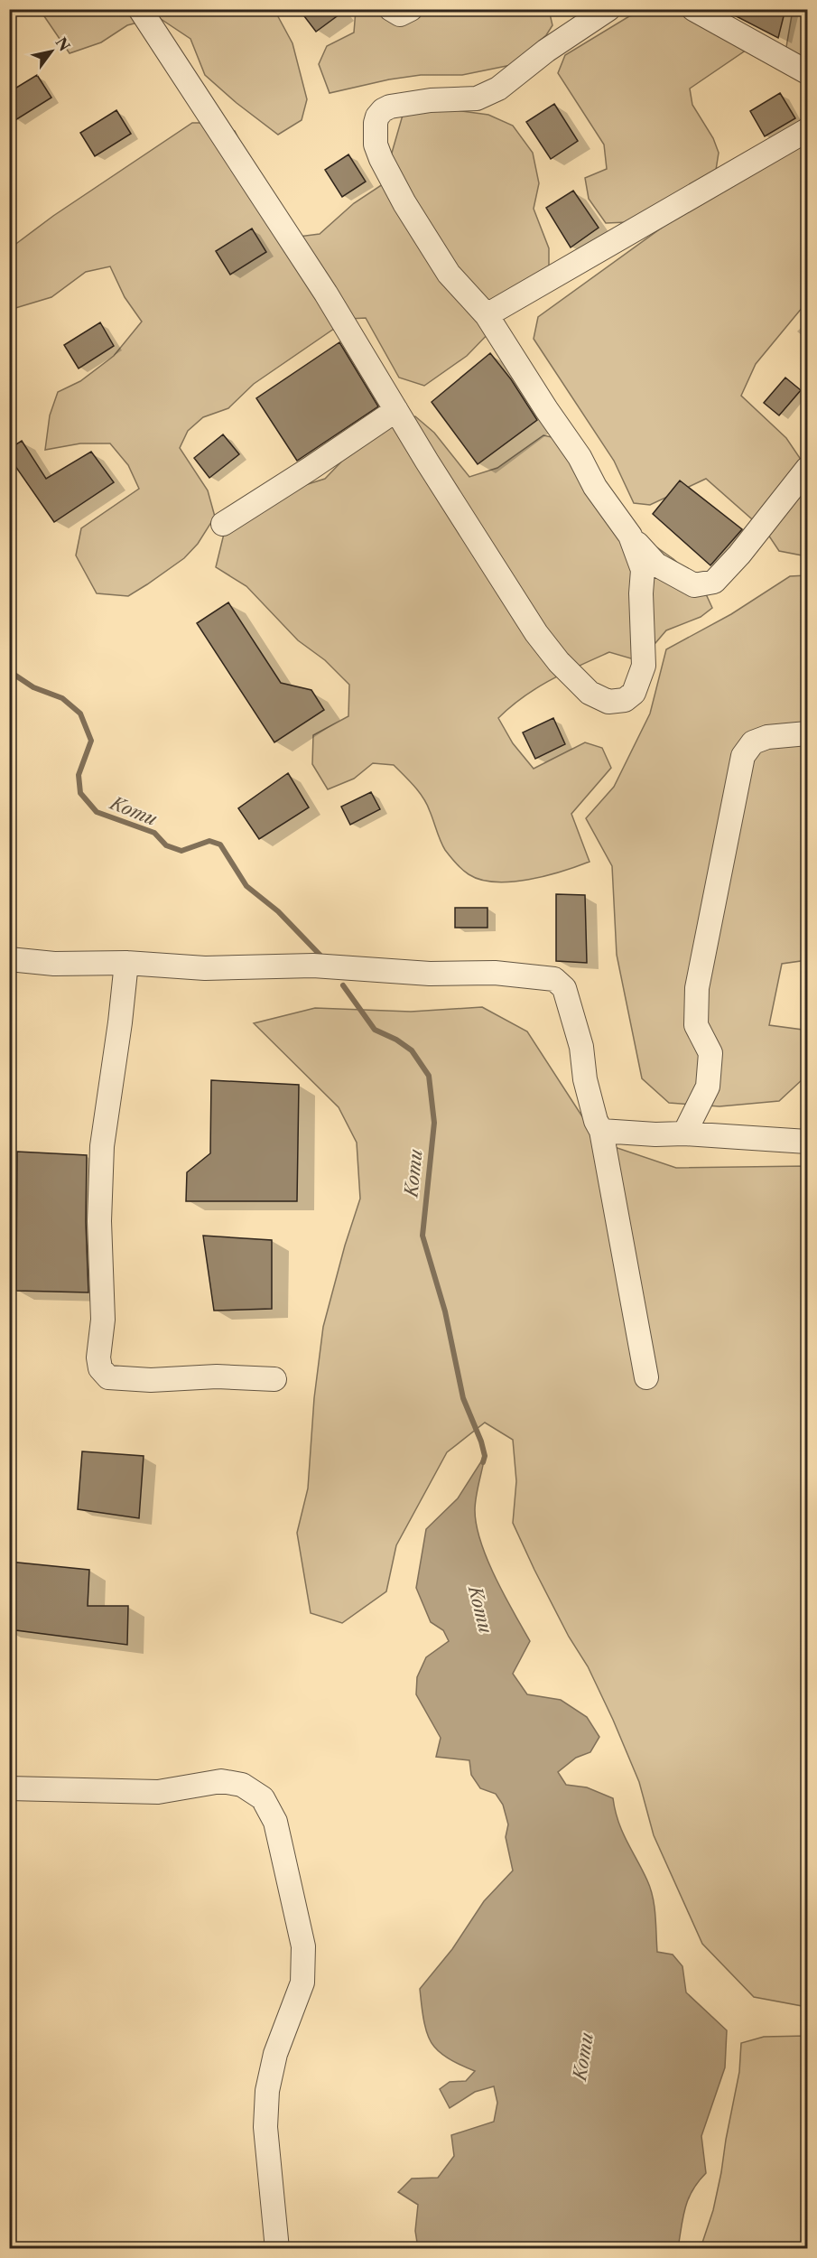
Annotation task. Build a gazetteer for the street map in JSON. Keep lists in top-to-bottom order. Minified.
{"water":["Komu"],"north":"top right"}
